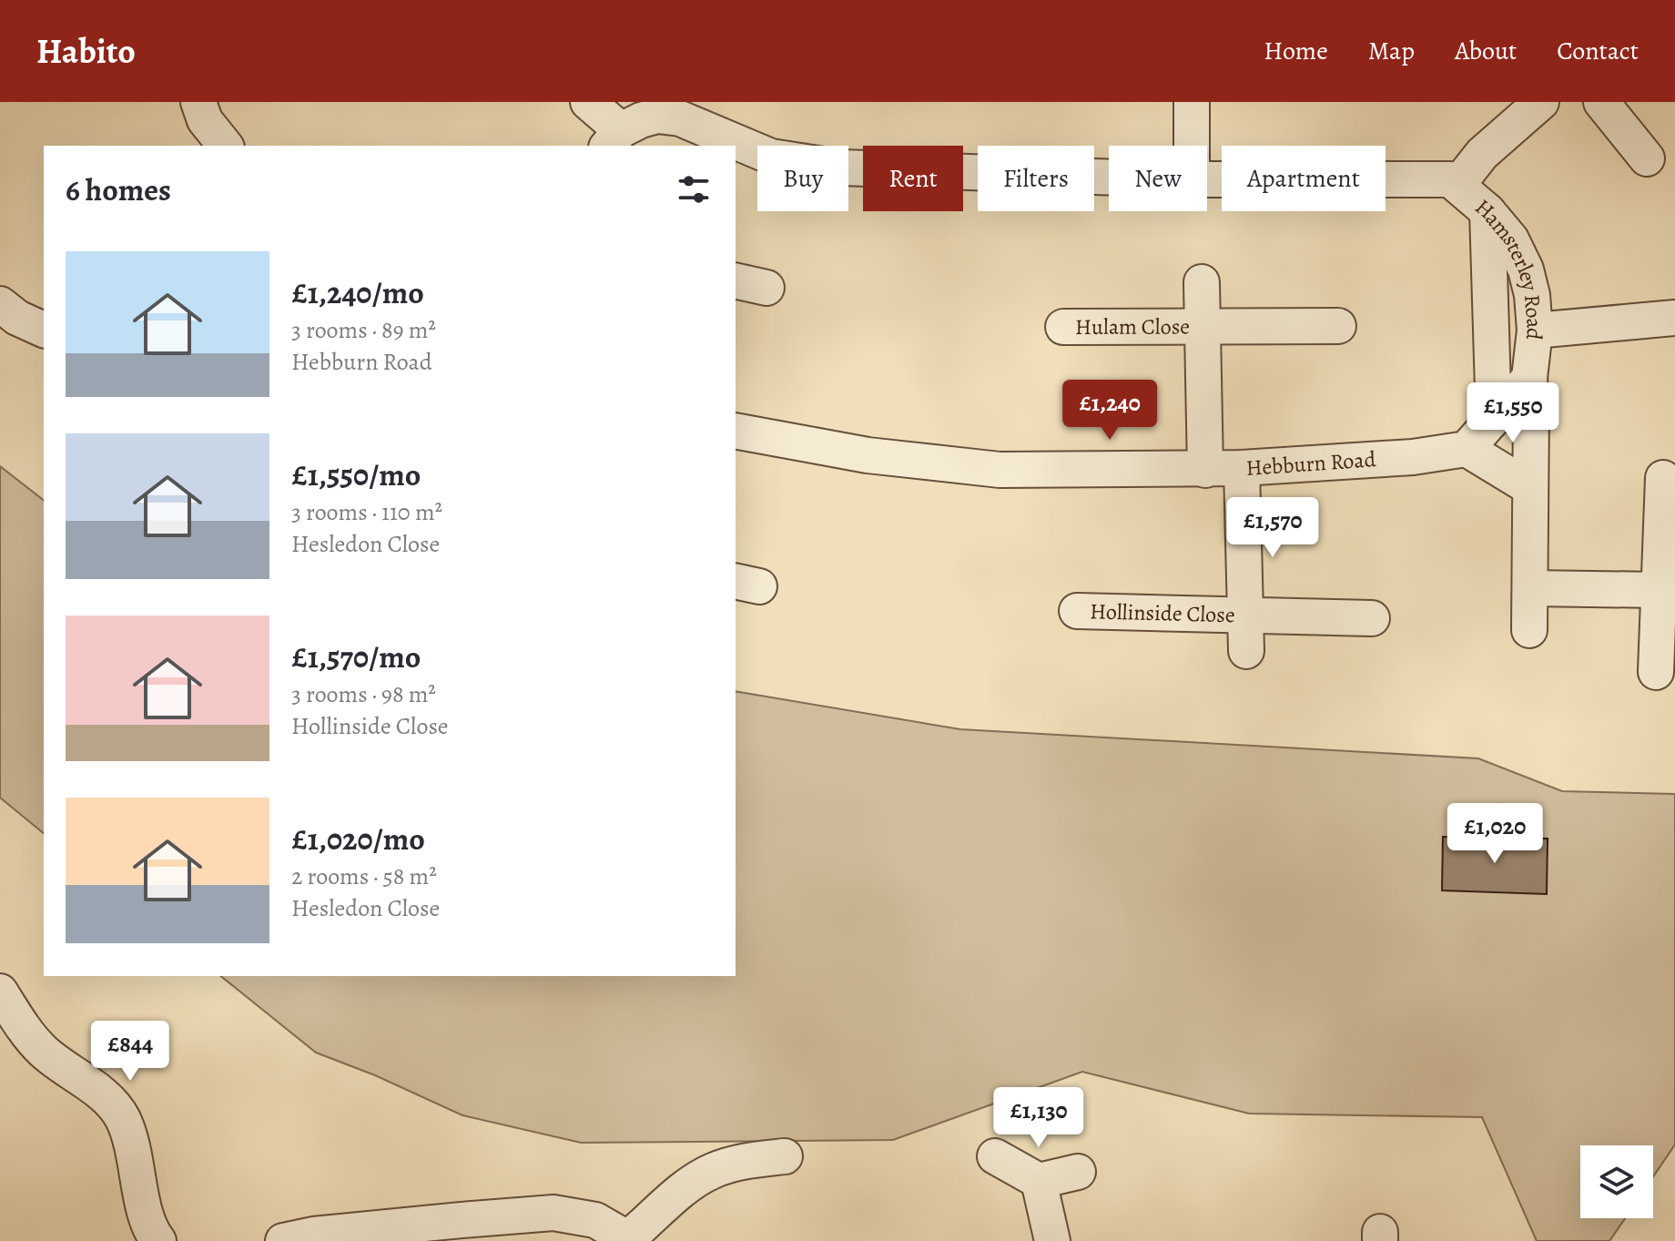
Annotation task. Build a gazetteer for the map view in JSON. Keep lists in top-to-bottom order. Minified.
{"streets":{"street":["Hamsterley Road","Hulam Close","Hebburn Road","Hollinside Close"]},"crossings":[["Hulam Close","Hebburn Road"],["Hebburn Road","Hollinside Close"]],"page":{"header":"Habito","nav":["Home","Map","About","Contact"],"chip":["Buy","Rent","Filters","New","Apartment"],"heading":"6 homes","list":[{"name":"£1,240/mo","note":"3 rooms · 89 m² · Hebburn Road"},{"name":"£1,550/mo","note":"3 rooms · 110 m² · Hesledon Close"},{"name":"£1,570/mo","note":"3 rooms · 98 m² · Hollinside Close"},{"name":"£1,020/mo","note":"2 rooms · 58 m² · Hesledon Close"}],"price":["£1,240","£1,550","£1,570","£1,020","£844","£1,130"]}}
